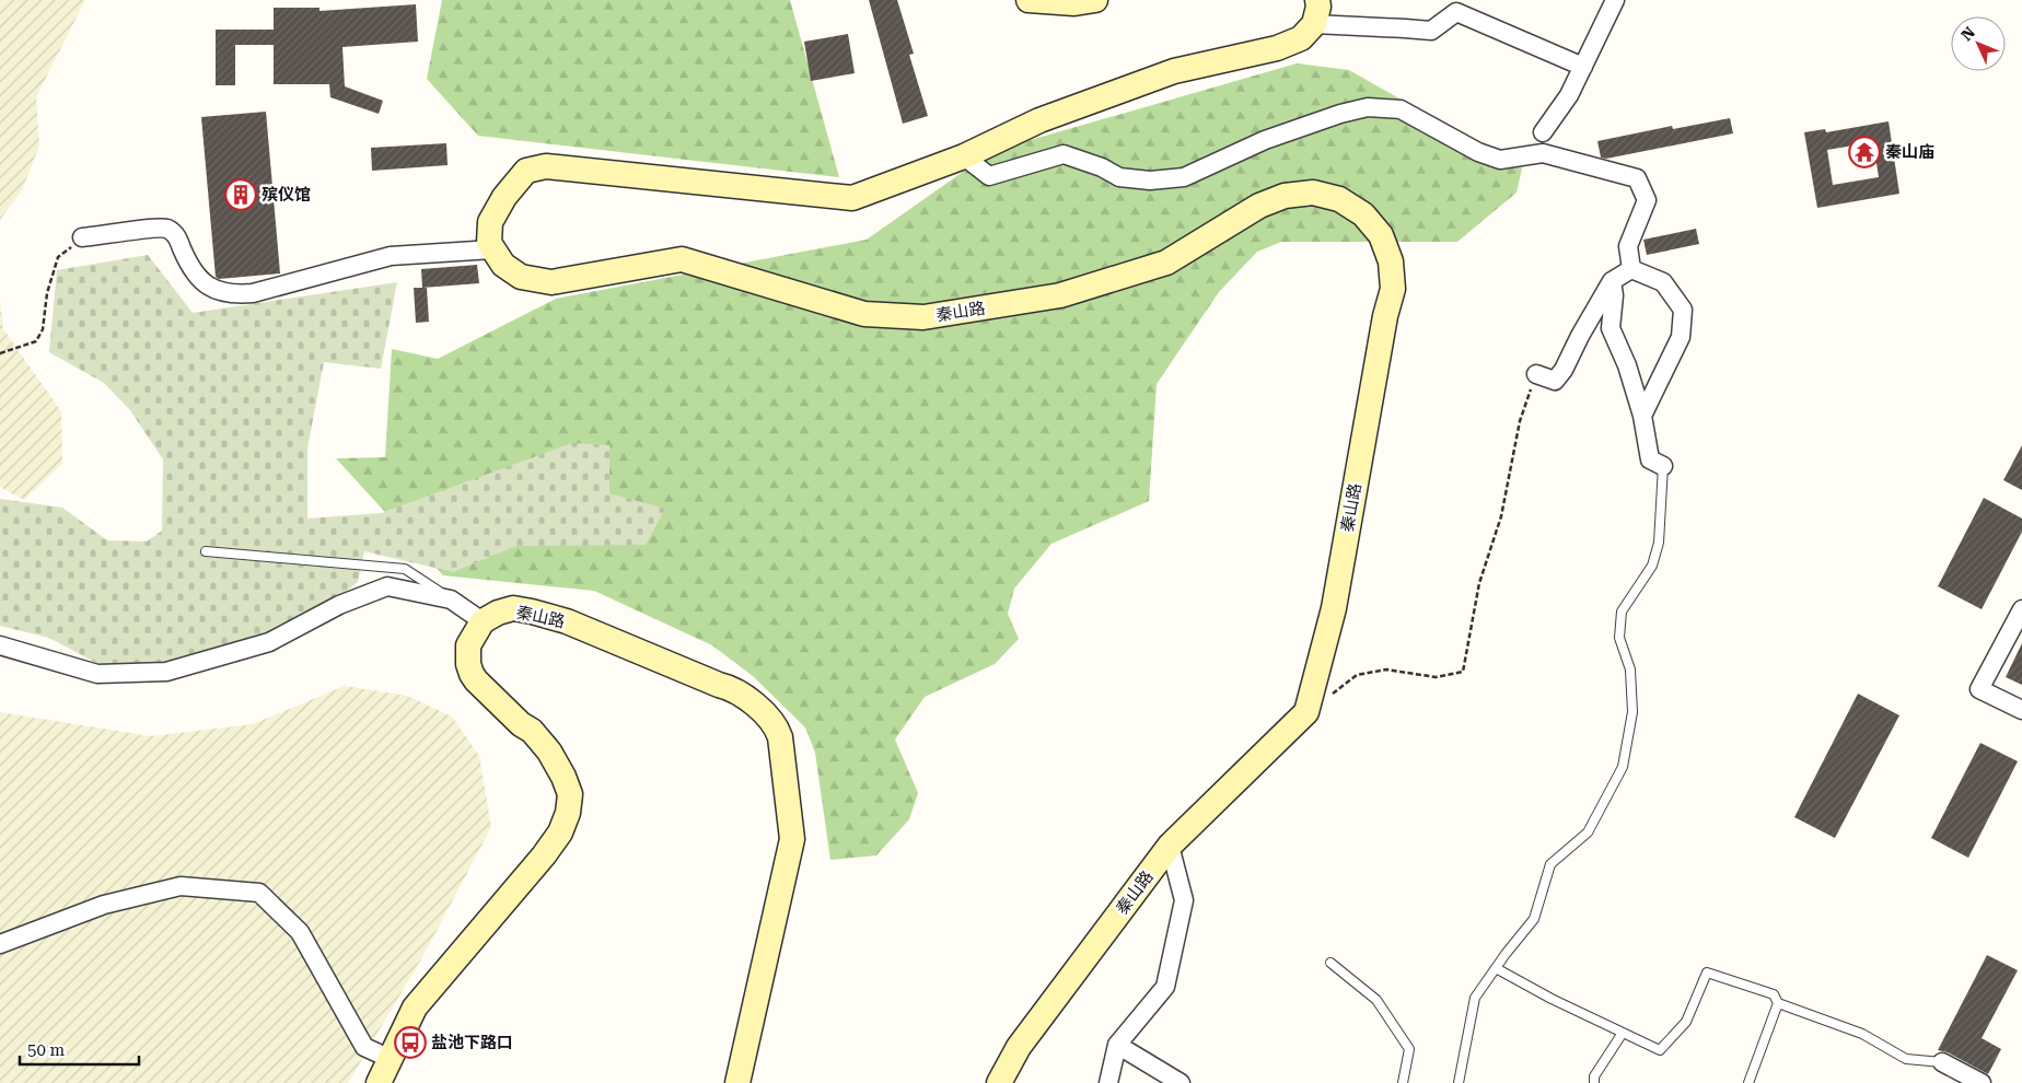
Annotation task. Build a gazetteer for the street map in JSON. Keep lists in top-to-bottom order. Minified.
{"streets":{"main road":["秦山路"]},"places":{"temple":["秦山庙"],"building":["殡仪馆"],"bus stop":["盐池下路口"]},"scale_bar":"50 m","north":"top left"}
